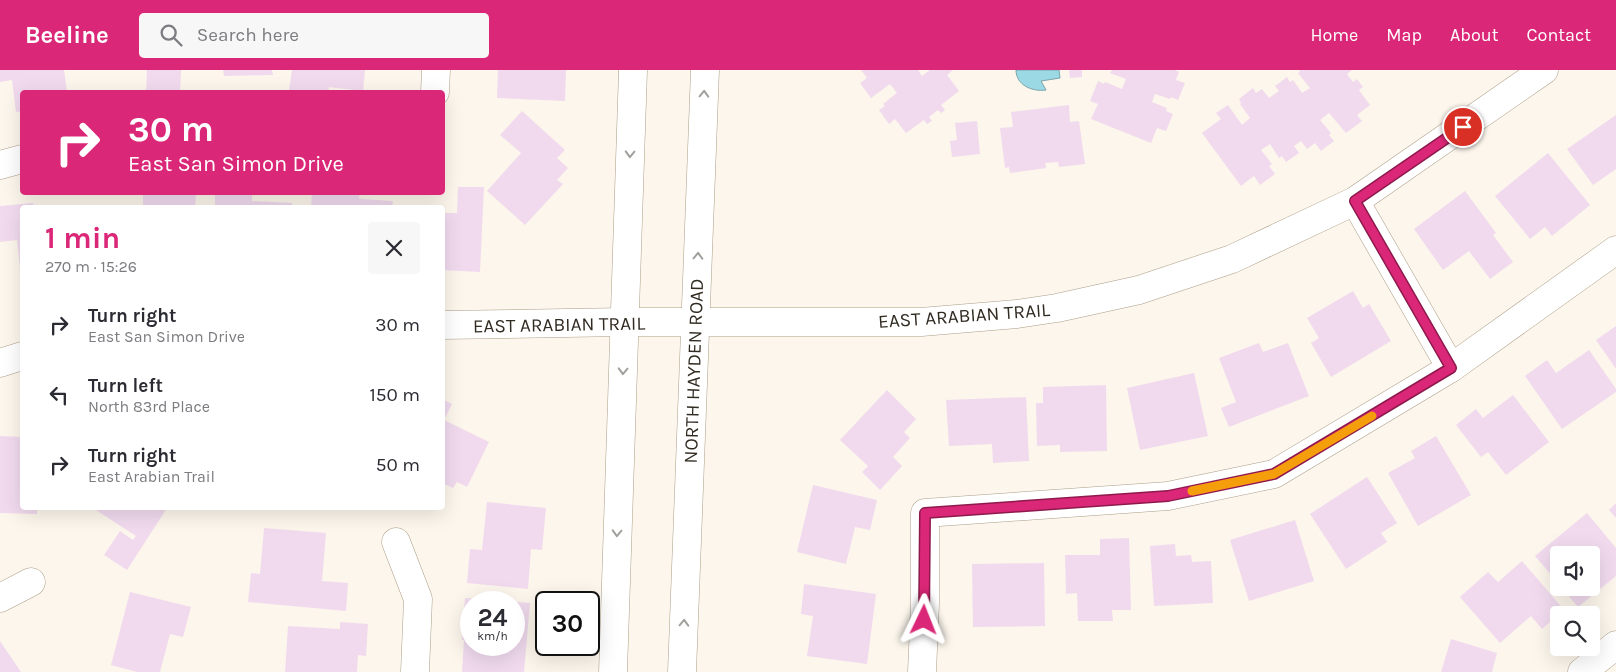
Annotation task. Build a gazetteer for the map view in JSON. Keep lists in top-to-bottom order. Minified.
{"streets":{"street":["EAST ARABIAN TRAIL","NORTH HAYDEN ROAD"]},"crossings":[["EAST ARABIAN TRAIL","NORTH HAYDEN ROAD"]],"page":{"header":"Beeline","search":"Search here","nav":["Home","Map","About","Contact"],"turn":["30 m","East San Simon Drive"],"heading":["1 min","270 m · 15:26"],"list":[{"name":"Turn right","note":"East San Simon Drive","value":"30 m"},{"name":"Turn left","note":"North 83rd Place","value":"150 m"},{"name":"Turn right","note":"East Arabian Trail","value":"50 m"}],"speed":"24 km/h","limit":"30"}}
